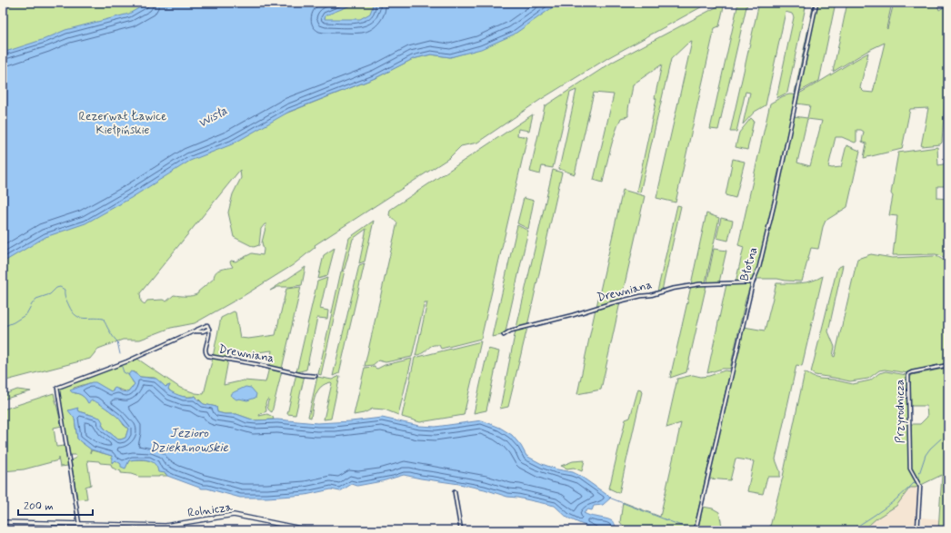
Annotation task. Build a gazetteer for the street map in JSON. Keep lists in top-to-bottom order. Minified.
{"streets":{"street":["Błotna","Drewniana","Przyrodnicza","Rolnicza"]},"crossings":[["Błotna","Drewniana"]],"water":["Wisła","Jezioro Dziekanowskie"],"parks":["Rezerwat Ławice Kiełpińskie"],"scale_bar":"200 m"}
